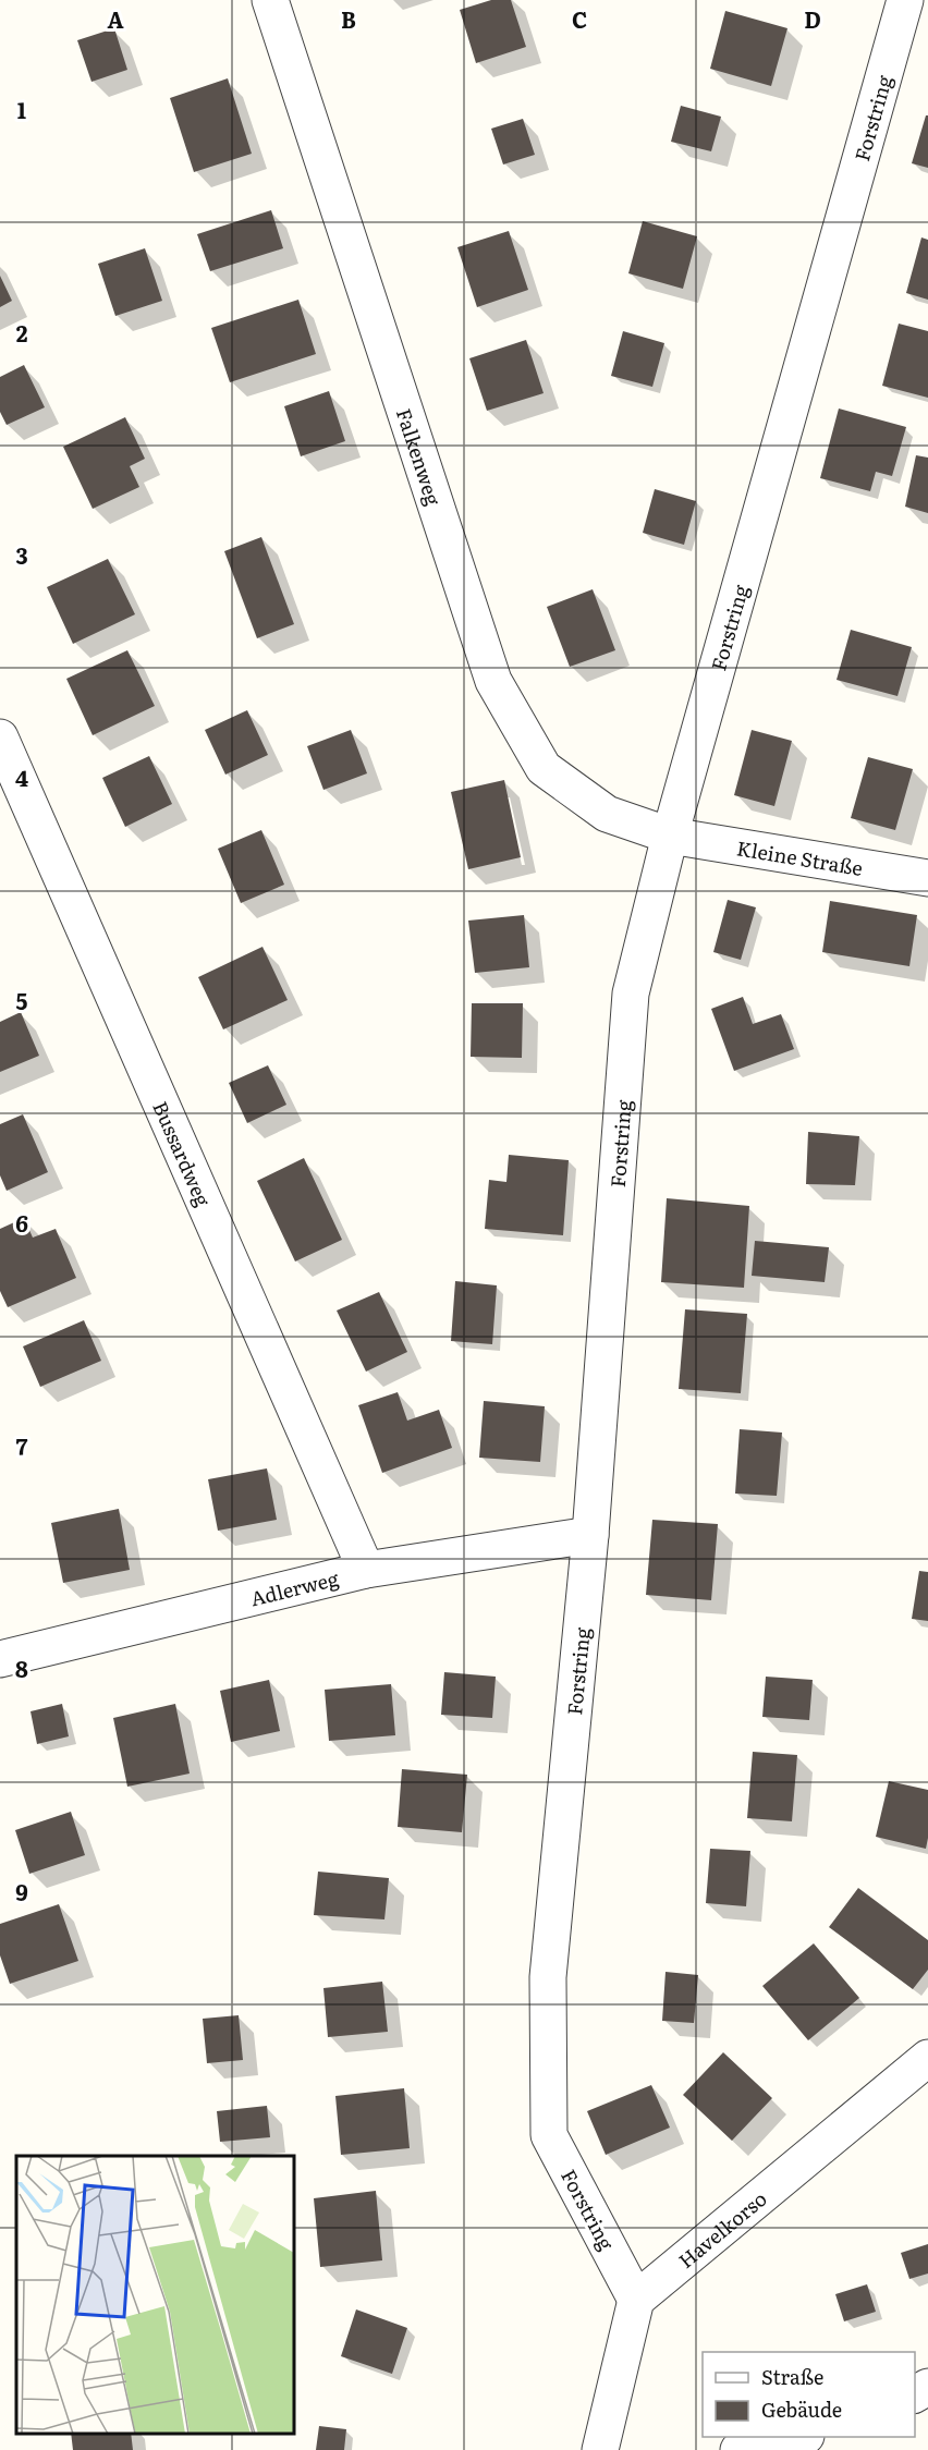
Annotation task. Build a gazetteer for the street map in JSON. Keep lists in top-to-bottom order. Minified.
{"streets":{"street":["Forstring","Falkenweg","Kleine Straße","Bussardweg","Adlerweg","Havelkorso"]},"crossings":[["Forstring","Falkenweg"],["Forstring","Kleine Straße"],["Forstring","Adlerweg"],["Forstring","Havelkorso"],["Falkenweg","Kleine Straße"],["Bussardweg","Adlerweg"]],"legend":["Straße","Gebäude"],"grid":{"columns":["A","B","C","D"],"rows":["1","2","3","4","5","6","7","8","9"]}}
